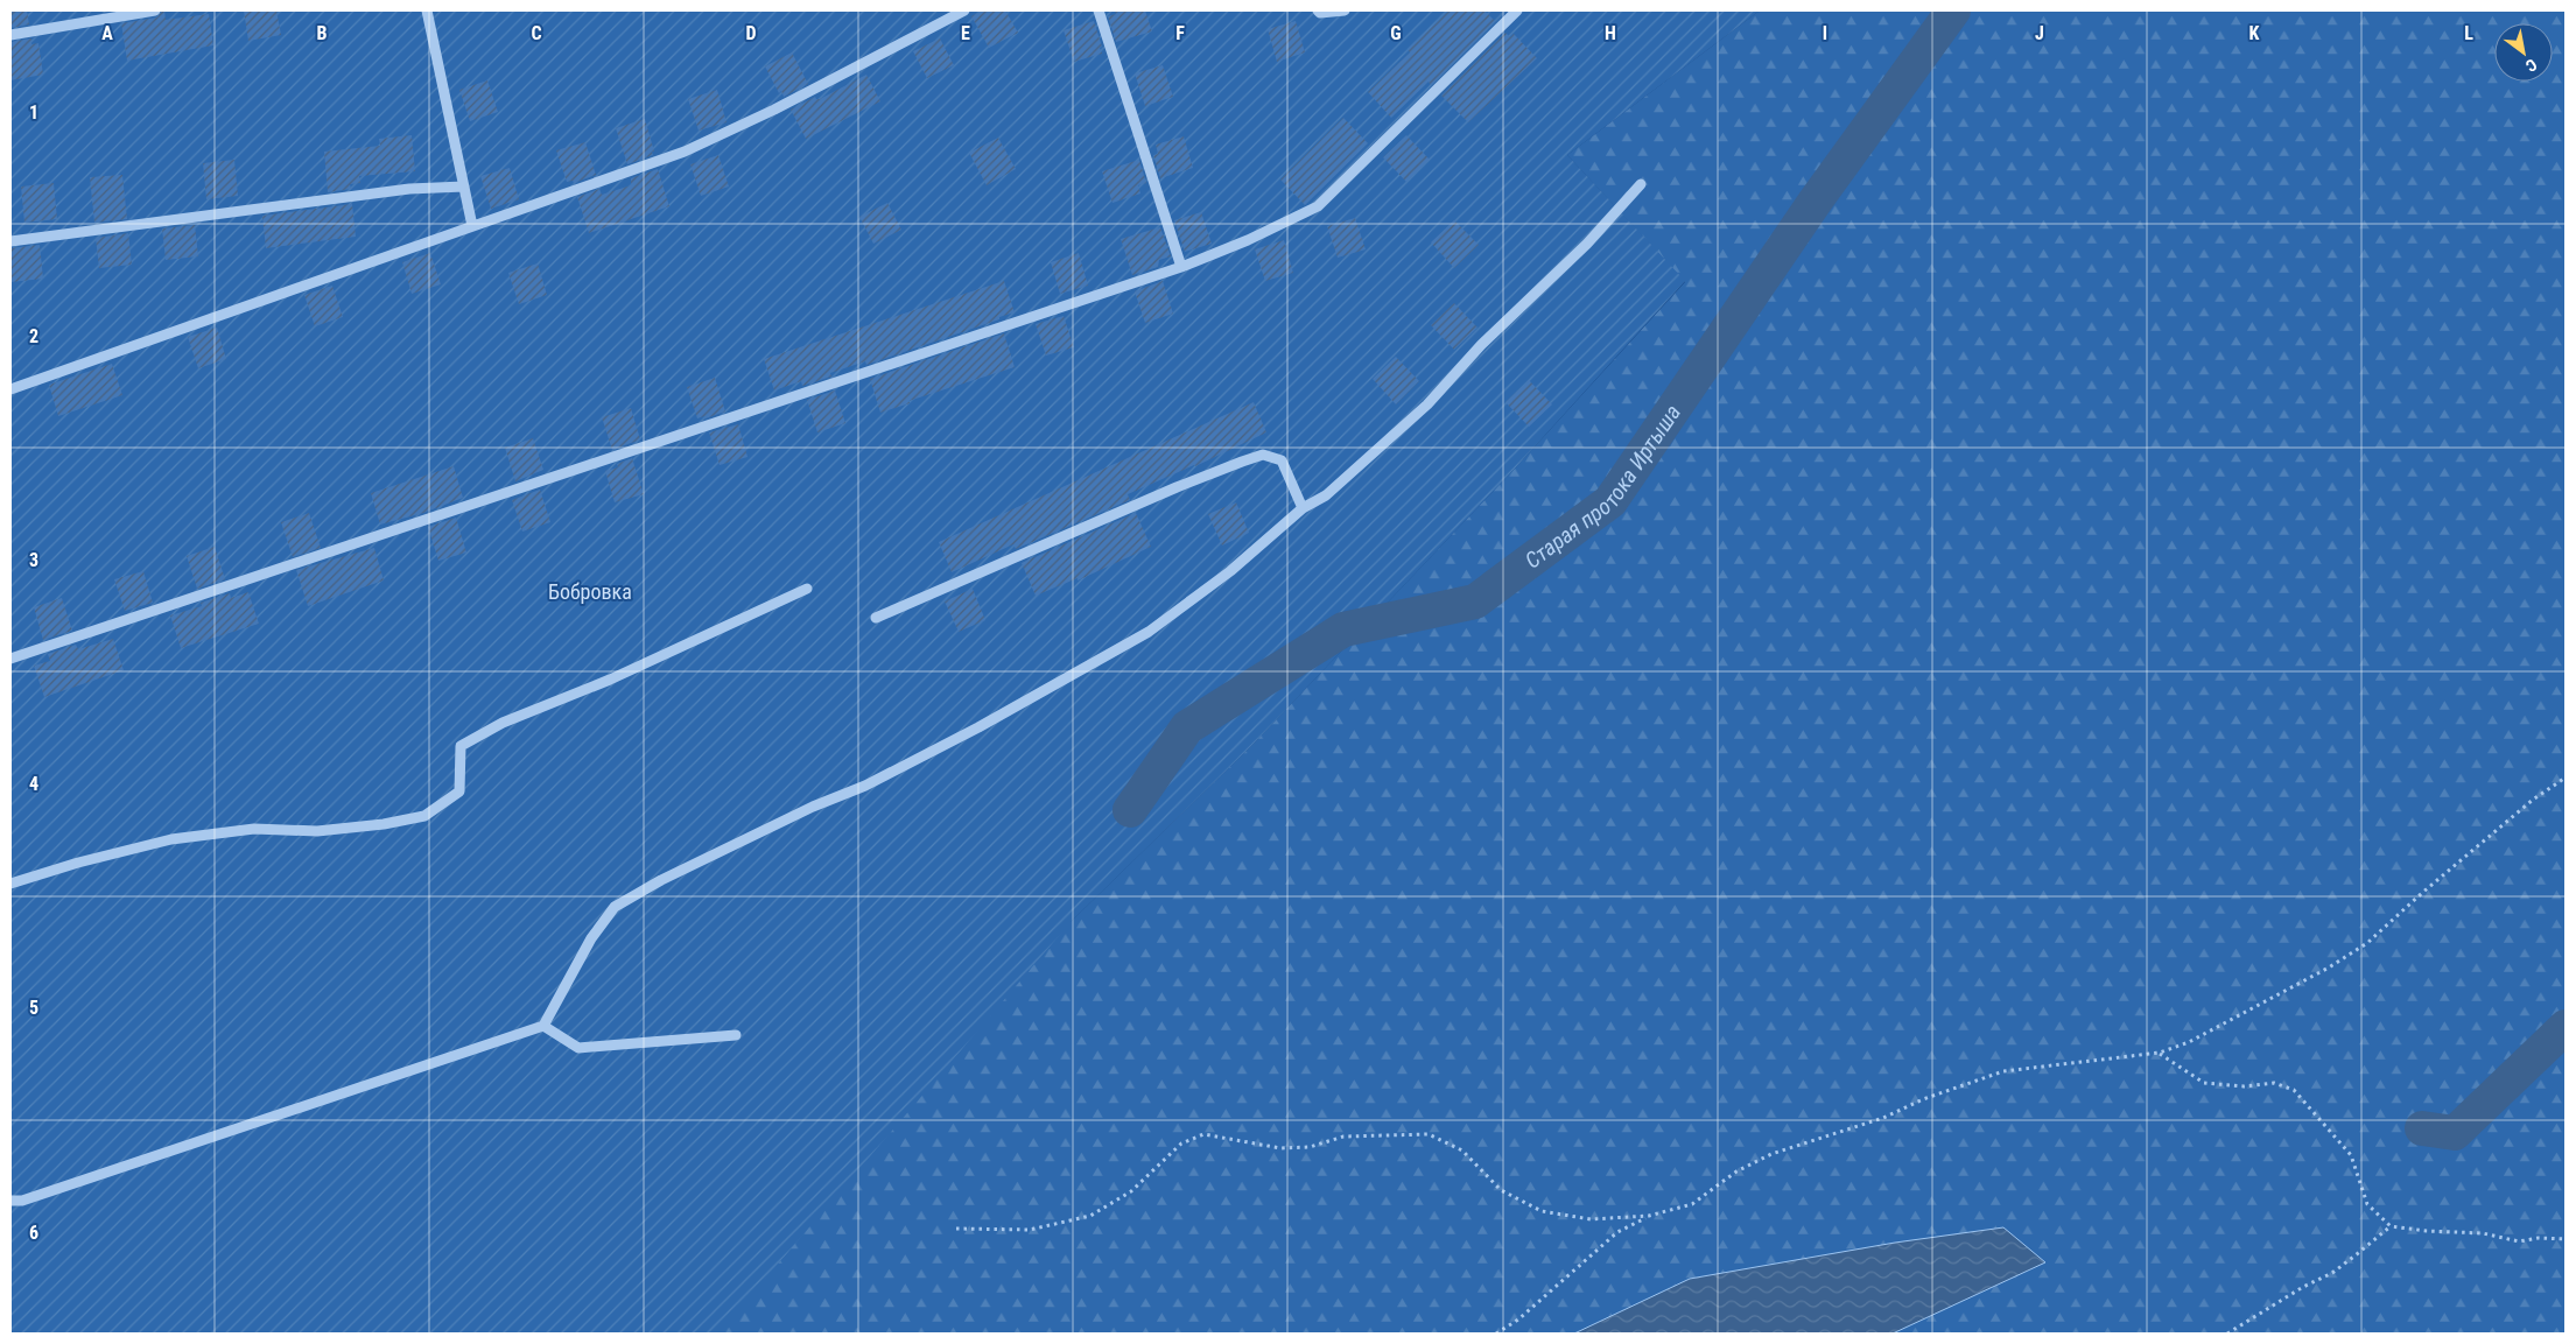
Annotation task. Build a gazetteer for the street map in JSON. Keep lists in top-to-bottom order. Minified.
{"water":["Старая протока Иртыша"],"parks":["Бобровка"],"north":"bottom right","grid":{"columns":["A","B","C","D","E","F","G","H","I","J","K","L"],"rows":["1","2","3","4","5","6"]}}
